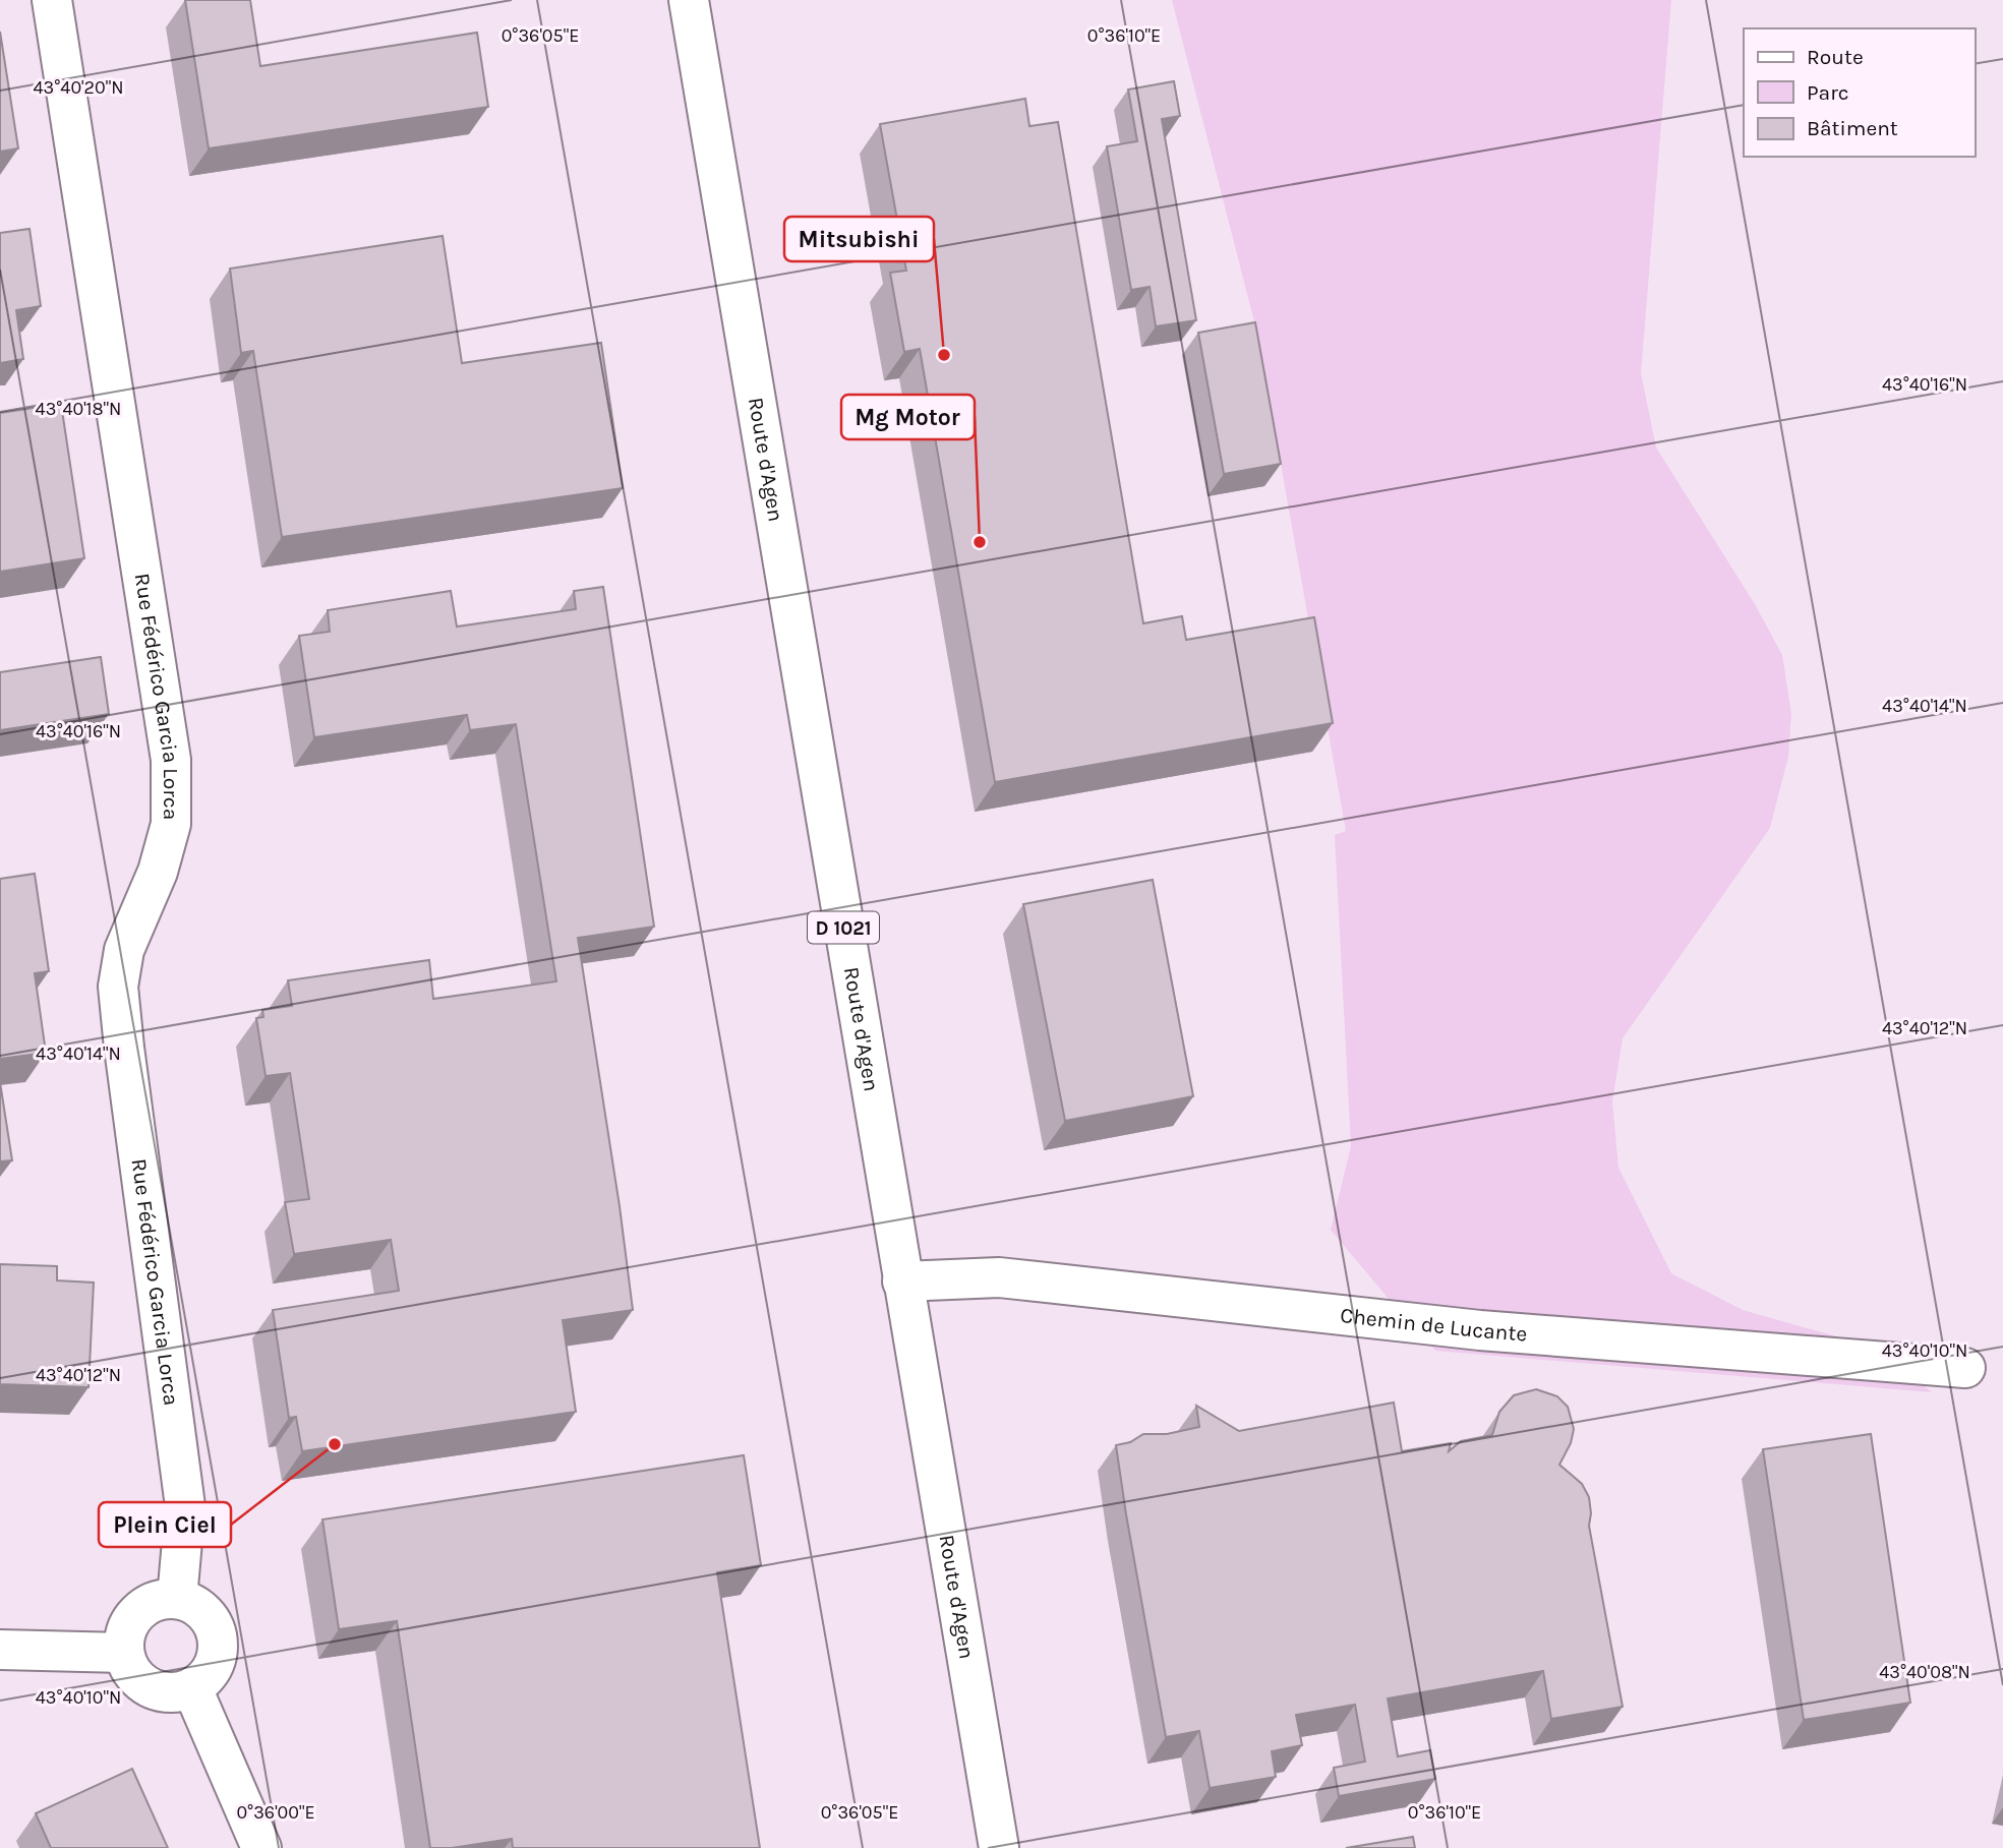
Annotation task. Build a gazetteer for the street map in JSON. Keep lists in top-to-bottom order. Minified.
{"streets":{"street":["Route d'Agen","Rue Fédérico Garcia Lorca","D 1021","Chemin de Lucante"]},"crossings":[["Route d'Agen","Chemin de Lucante"]],"places":["Mitsubishi","Mg Motor","Plein Ciel"],"legend":["Route","Parc","Bâtiment"],"coordinates":["0°36'05\"E","0°36'10\"E","43°40'20\"N","43°40'16\"N","43°40'18\"N","43°40'14\"N","43°40'12\"N","43°40'10\"N","43°40'08\"N","0°36'00\"E"]}
